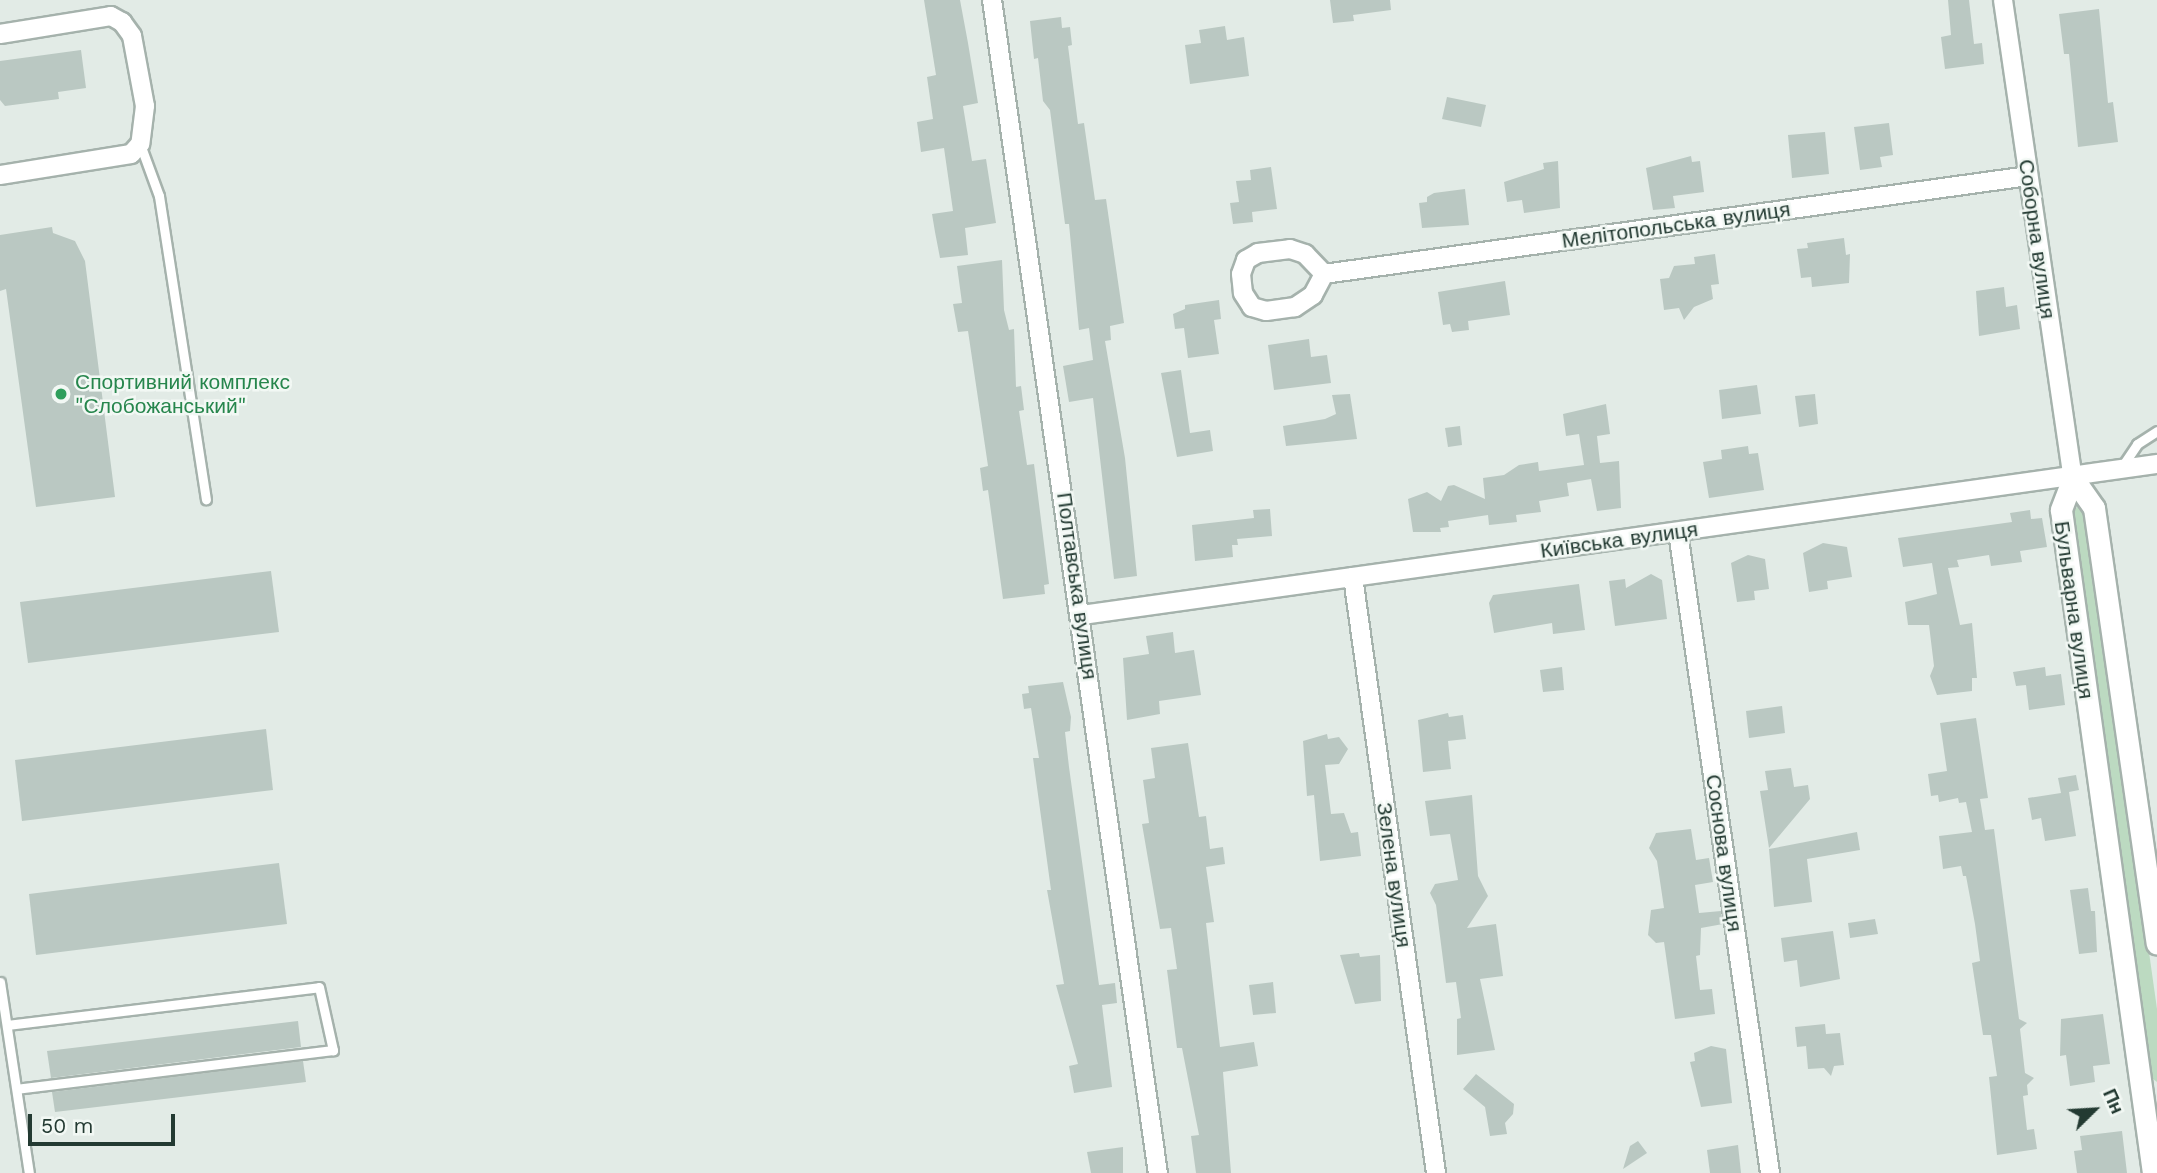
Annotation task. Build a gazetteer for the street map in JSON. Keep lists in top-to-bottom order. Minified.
{"streets":{"street":["Мелітопольська вулиця","Соборна вулиця","Київська вулиця","Полтавська вулиця","Бульварна вулиця","Соснова вулиця","Зелена вулиця"]},"crossings":[["Мелітопольська вулиця","Соборна вулиця"],["Соборна вулиця","Київська вулиця"],["Соборна вулиця","Бульварна вулиця"],["Київська вулиця","Полтавська вулиця"],["Київська вулиця","Бульварна вулиця"],["Київська вулиця","Соснова вулиця"],["Київська вулиця","Зелена вулиця"]],"places":["Спортивний комплекс \"Слобожанський\""],"scale_bar":"50 m","north":"top right"}
